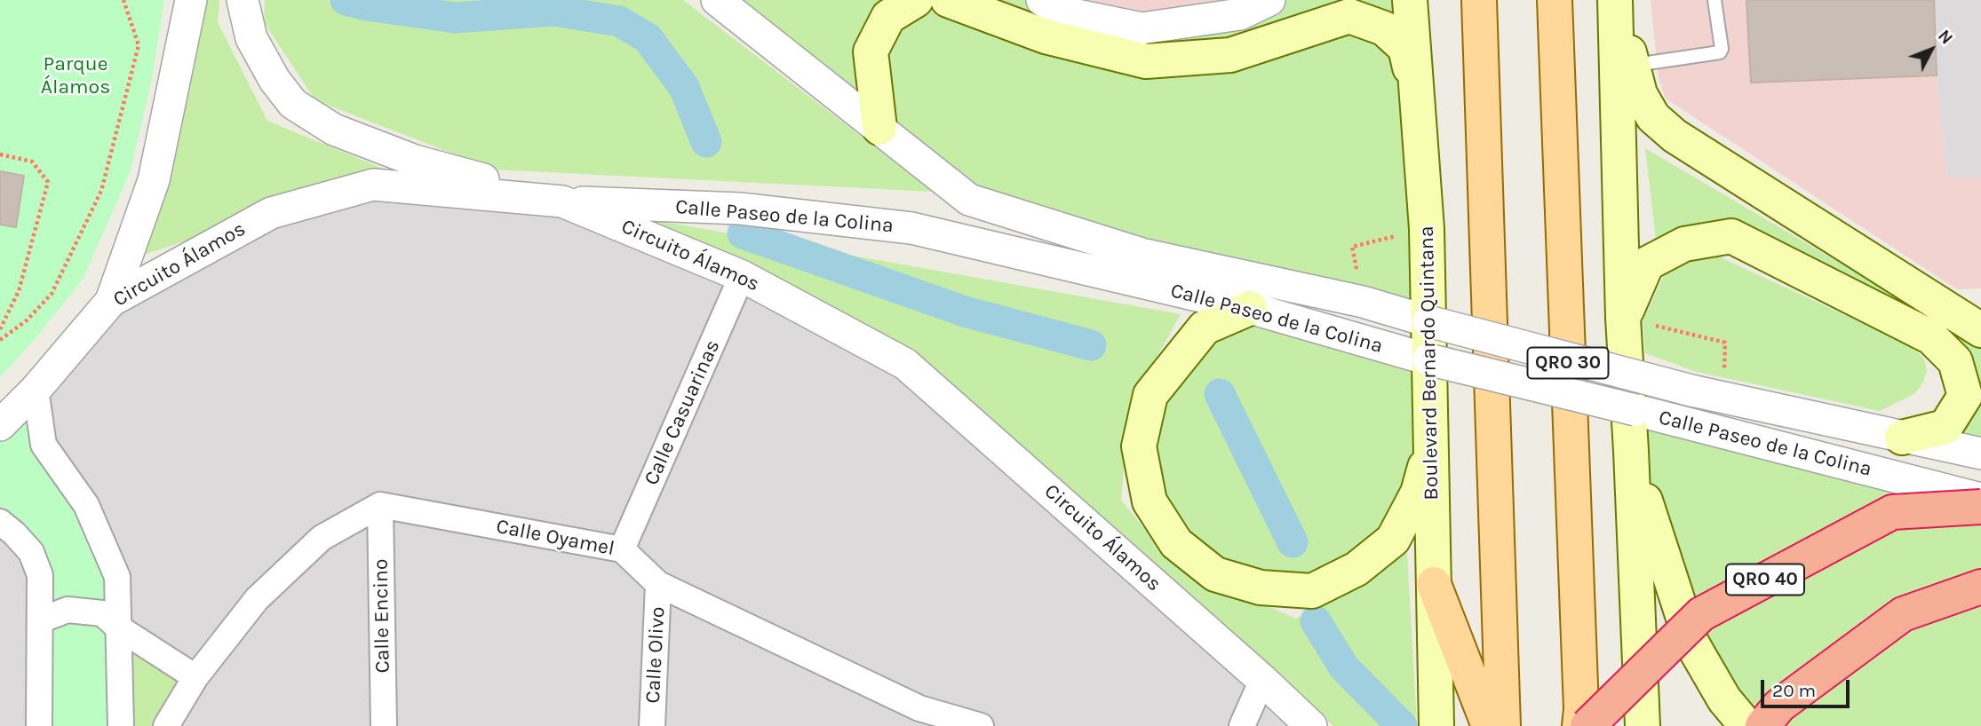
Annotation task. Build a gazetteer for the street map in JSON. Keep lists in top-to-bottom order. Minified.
{"streets":{"highway":["QRO 40"],"main road":["Boulevard Bernardo Quintana","QRO 30"],"street":["Calle Paseo de la Colina","Circuito Álamos","Calle Casuarinas","Calle Oyamel","Calle Encino","Calle Olivo"]},"crossings":[["Calle Paseo de la Colina","Circuito Álamos"],["Circuito Álamos","Calle Casuarinas"],["Calle Casuarinas","Calle Oyamel"],["Calle Oyamel","Calle Encino"],["Calle Oyamel","Calle Olivo"]],"parks":["Parque Álamos"],"scale_bar":"20 m","north":"top right"}
